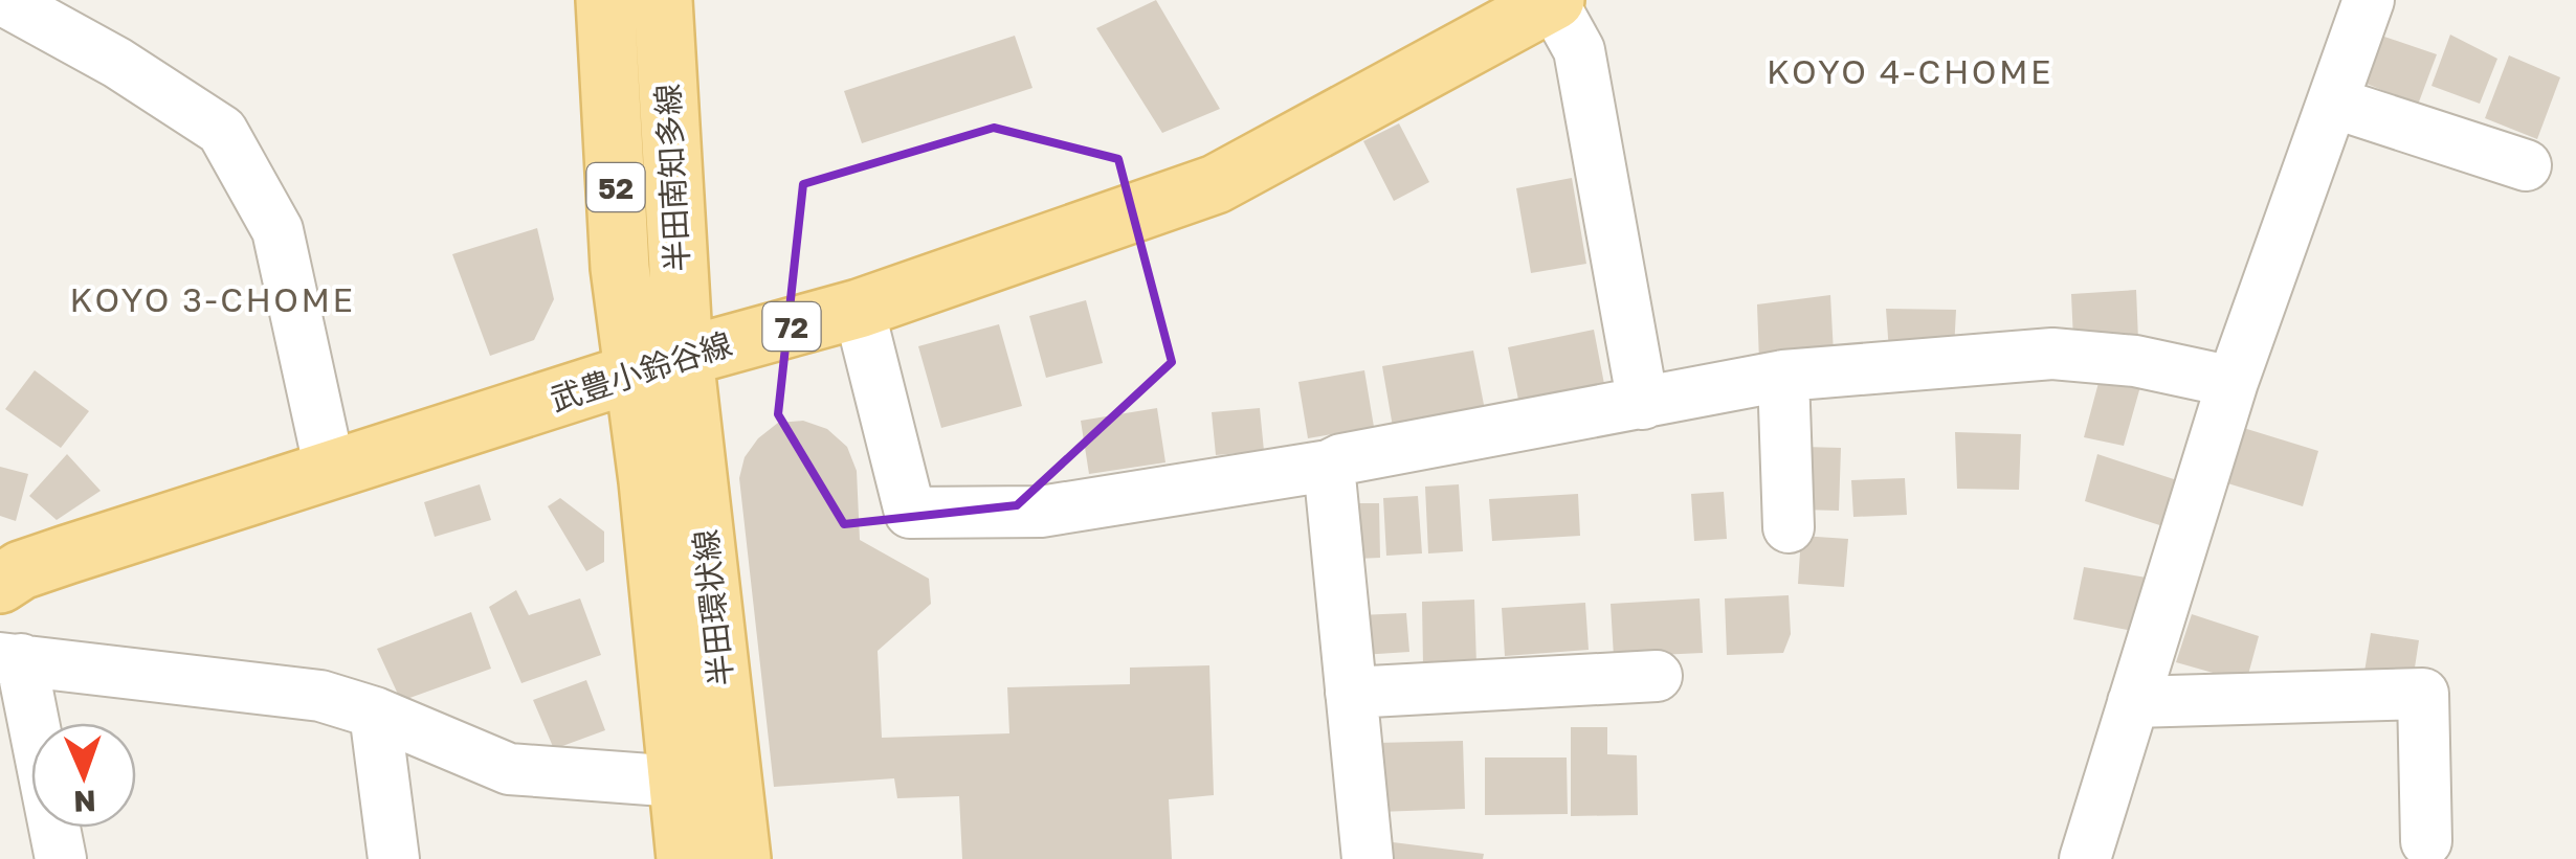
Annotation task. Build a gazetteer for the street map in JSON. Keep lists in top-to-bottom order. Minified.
{"streets":{"main road":["半田南知多線","52","72","武豊小鈴谷線","半田環状線"]},"crossings":[["半田南知多線","武豊小鈴谷線"],["半田南知多線","半田環状線"],["武豊小鈴谷線","半田環状線"]],"districts":["KOYO 4-CHOME","KOYO 3-CHOME"],"north":"bottom"}
